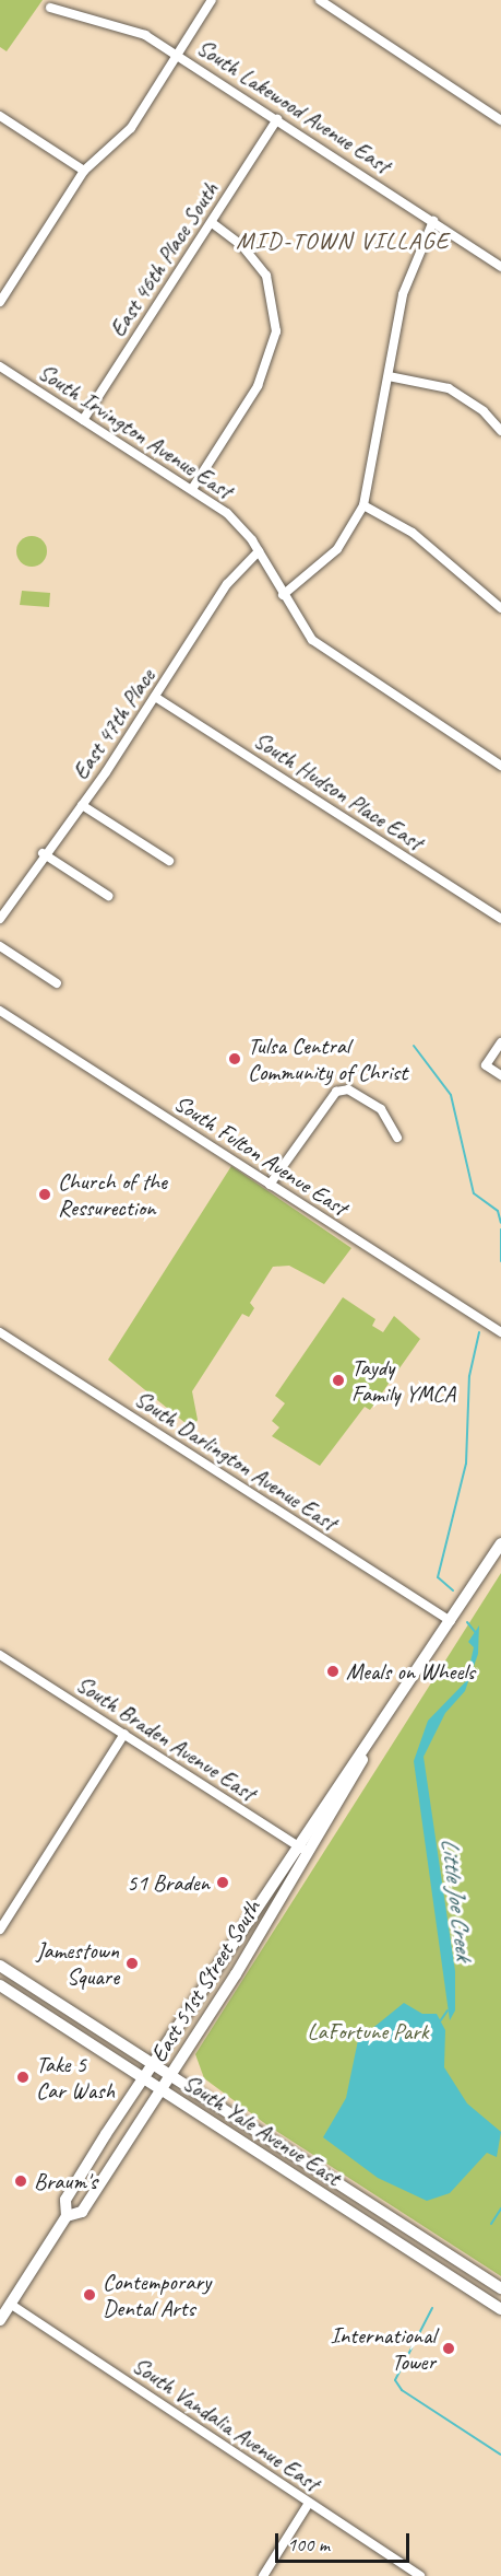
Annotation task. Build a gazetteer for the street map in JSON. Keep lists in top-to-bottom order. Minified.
{"streets":{"main road":["East 51st Street South","South Yale Avenue East"],"street":["South Lakewood Avenue East","East 46th Place South","South Irvington Avenue East","East 47th Place","South Hudson Place East","South Fulton Avenue East","South Darlington Avenue East","South Braden Avenue East","South Vandalia Avenue East"]},"crossings":[["South Lakewood Avenue East","East 46th Place South"],["East 46th Place South","South Irvington Avenue East"],["South Irvington Avenue East","East 47th Place"],["East 47th Place","South Hudson Place East"],["South Darlington Avenue East","East 51st Street South"],["South Braden Avenue East","East 51st Street South"],["East 51st Street South","South Yale Avenue East"],["East 51st Street South","South Vandalia Avenue East"]],"districts":["MID-TOWN VILLAGE"],"water":["Little Joe Creek"],"parks":["LaFortune Park"],"places":["Tulsa Central Community of Christ","Church of the Ressurection","Taydy Family YMCA","Meals on Wheels","51 Braden","Jamestown Square","Take 5 Car Wash","Braum's","Contemporary Dental Arts","International Tower"],"scale_bar":"100 m"}
